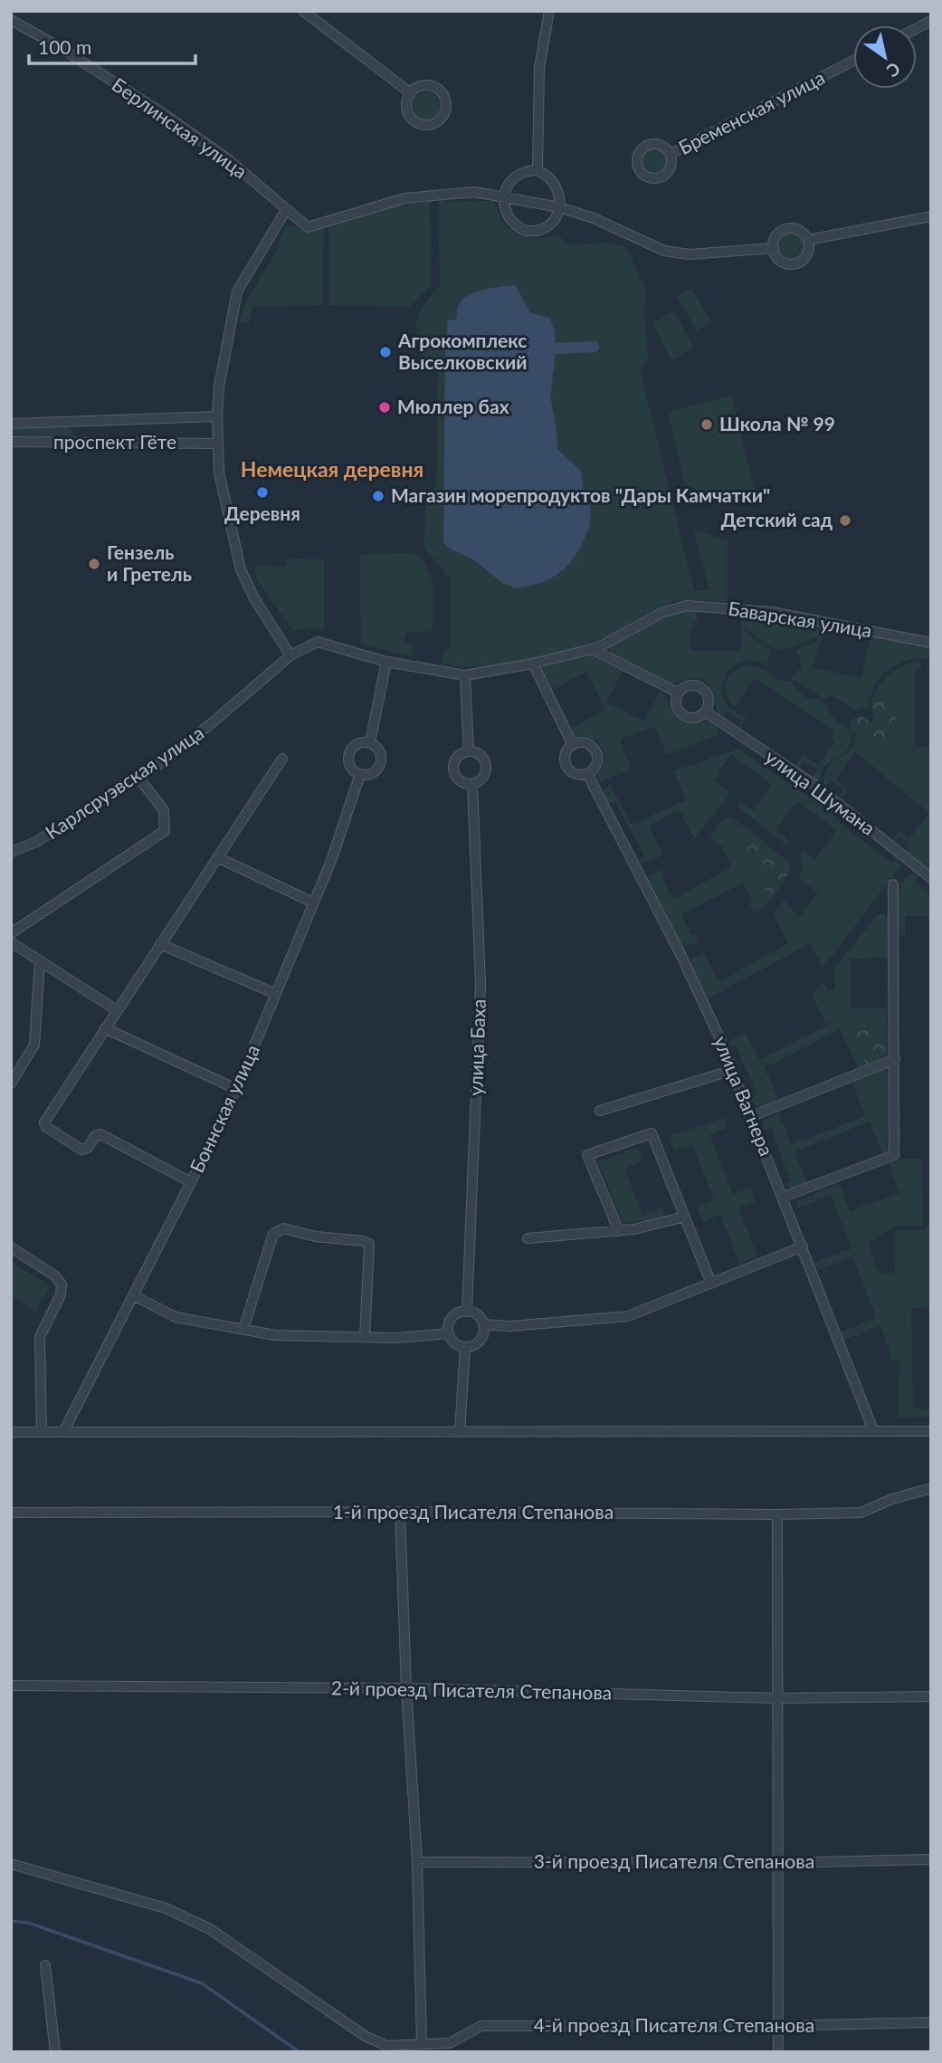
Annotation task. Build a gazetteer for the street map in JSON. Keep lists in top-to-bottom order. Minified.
{"streets":{"street":["Бременская улица","Берлинская улица","проспект Гёте","Баварская улица","Карлсруэвская улица","улица Шумана","улица Баха","улица Вагнера","Боннская улица","1-й проезд Писателя Степанова","2-й проезд Писателя Степанова","3-й проезд Писателя Степанова","4-й проезд Писателя Степанова"]},"crossings":[["Баварская улица","Карлсруэвская улица"]],"districts":["Немецкая деревня"],"places":["Агрокомплекс Выселковский","Мюллер бах","Школа № 99","Деревня","Магазин морепродуктов \"Дары Камчатки\"","Детский сад","Гензель и Гретель"],"scale_bar":"100 m","north":"bottom right"}
